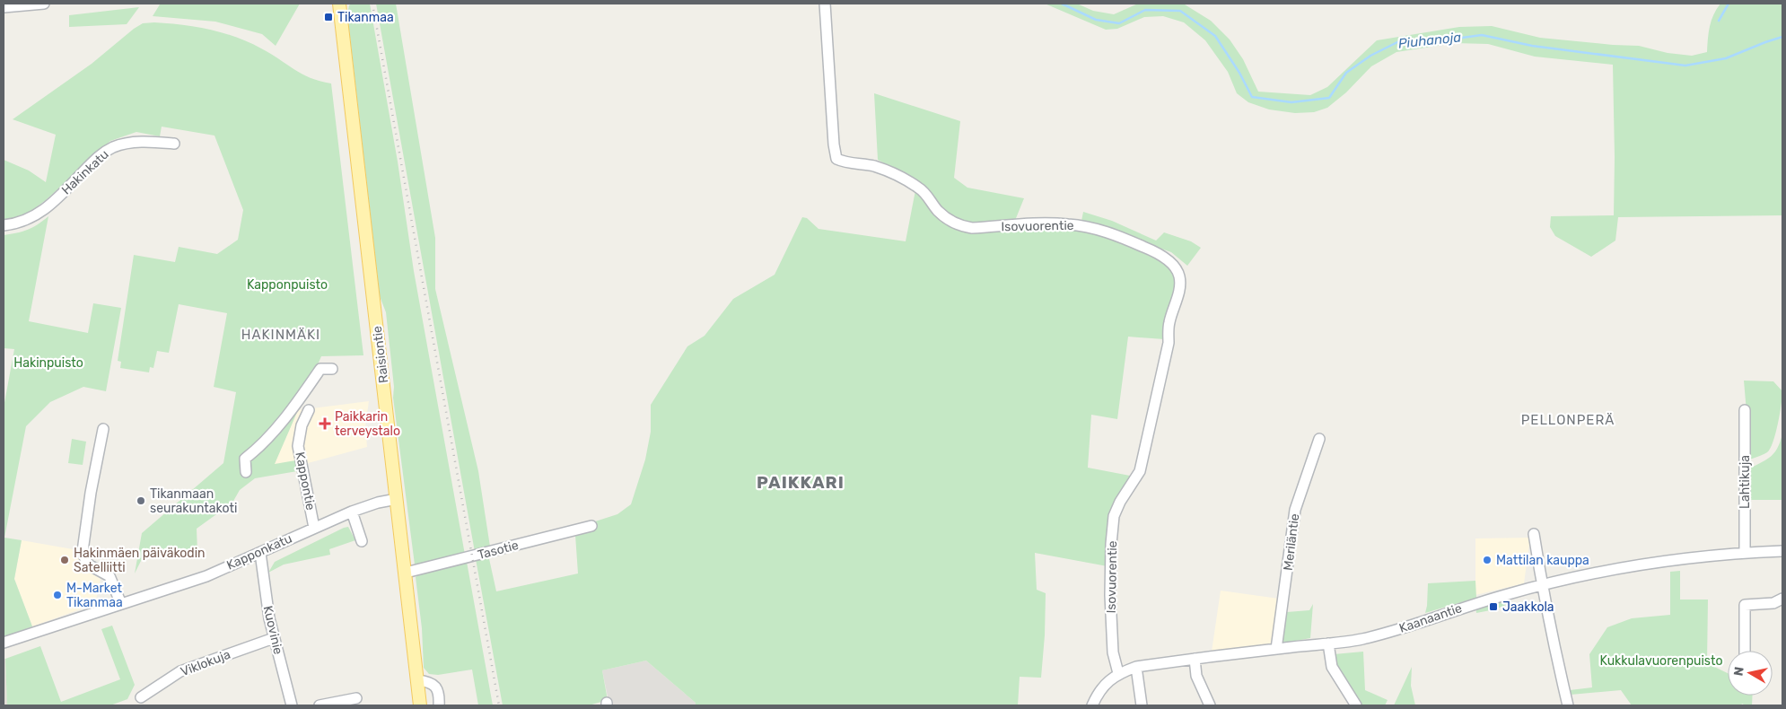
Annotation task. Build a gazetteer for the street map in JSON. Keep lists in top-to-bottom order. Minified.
{"streets":{"main road":["Raisiontie"],"street":["Hakinkatu","Isovuorentie","Kappontie","Lahtikuja","Meriläntie","Tasotie","Kapponkatu","Kaanaantie","Kuovinie","Viklokuja"]},"crossings":[["Isovuorentie","Kaanaantie"],["Raisiontie","Tasotie"],["Raisiontie","Kapponkatu"],["Kappontie","Kapponkatu"],["Lahtikuja","Kaanaantie"],["Meriläntie","Kaanaantie"],["Kapponkatu","Kuovinie"],["Kuovinie","Viklokuja"]],"districts":["HAKINMÄKI","PELLONPERÄ","PAIKKARI"],"water":["Piuhanoja"],"parks":["Kapponpuisto","Hakinpuisto","Kukkulavuorenpuisto"],"places":{"transit":["Tikanmaa","Jaakkola"],"health":["Paikkarin terveystalo"],"other":["Tikanmaan seurakuntakoti","Hakinmäen päiväkodin Satelliitti","Mattilan kauppa","M-Market Tikanmaa"]},"north":"left"}
